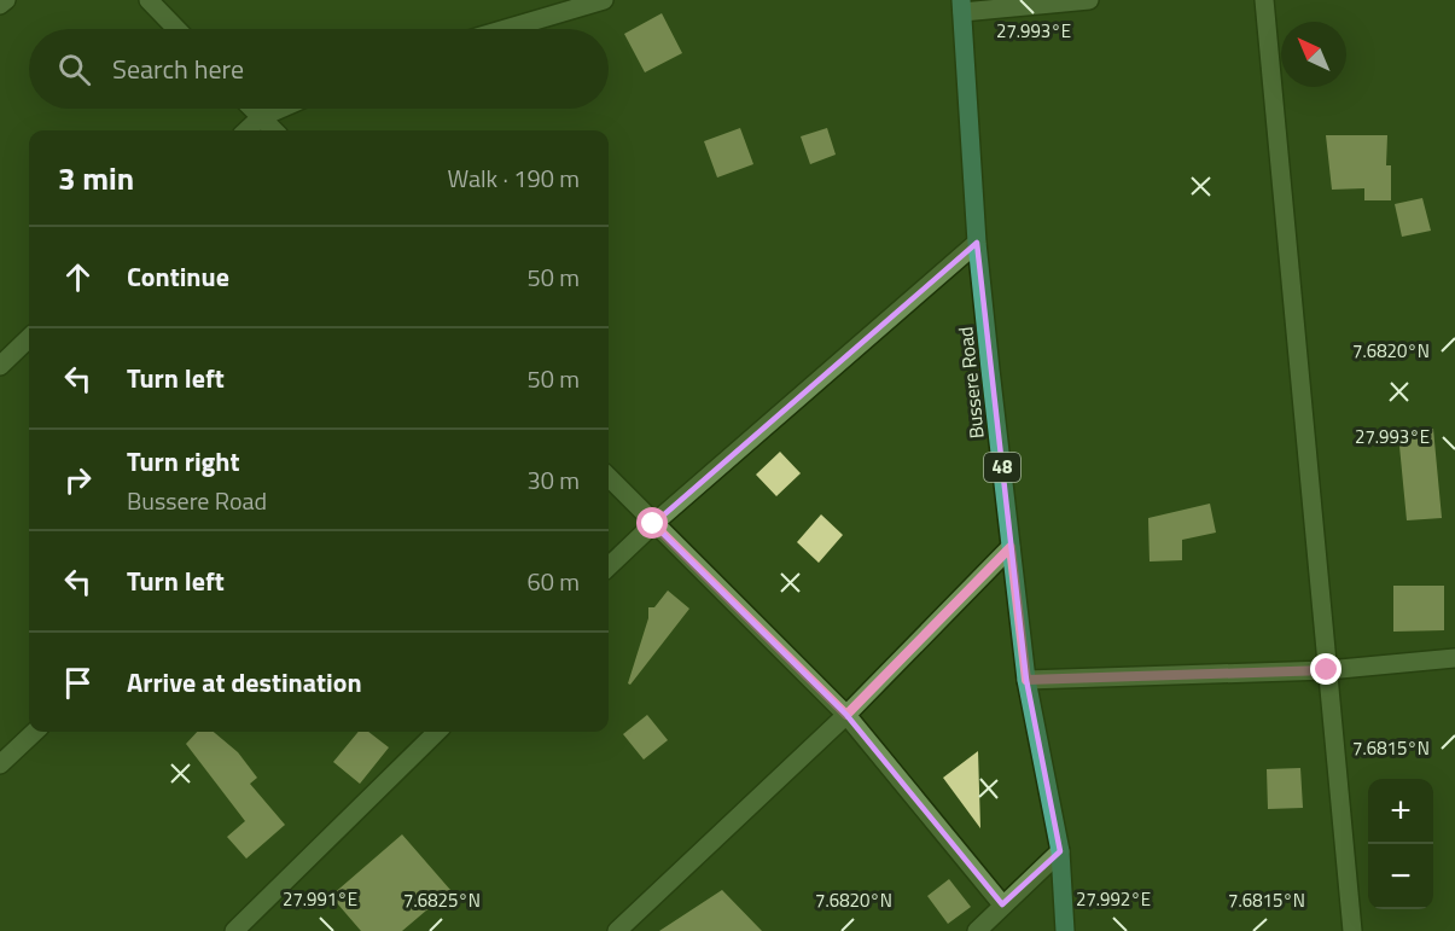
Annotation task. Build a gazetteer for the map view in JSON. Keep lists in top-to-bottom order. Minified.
{"streets":{"main road":["Bussere Road","48"]},"north":"top left","page":{"search":"Search here","heading":["3 min","Walk · 190 m"],"list":[["Continue","50 m"],["Turn left","50 m"],["Turn right","Bussere Road","30 m"],["Turn left","60 m"],"Arrive at destination"],"map_buttons":["+","−"]},"coordinates":["27.993°E","7.6820°N","7.6815°N","27.991°E","27.992°E","7.6825°N"]}
